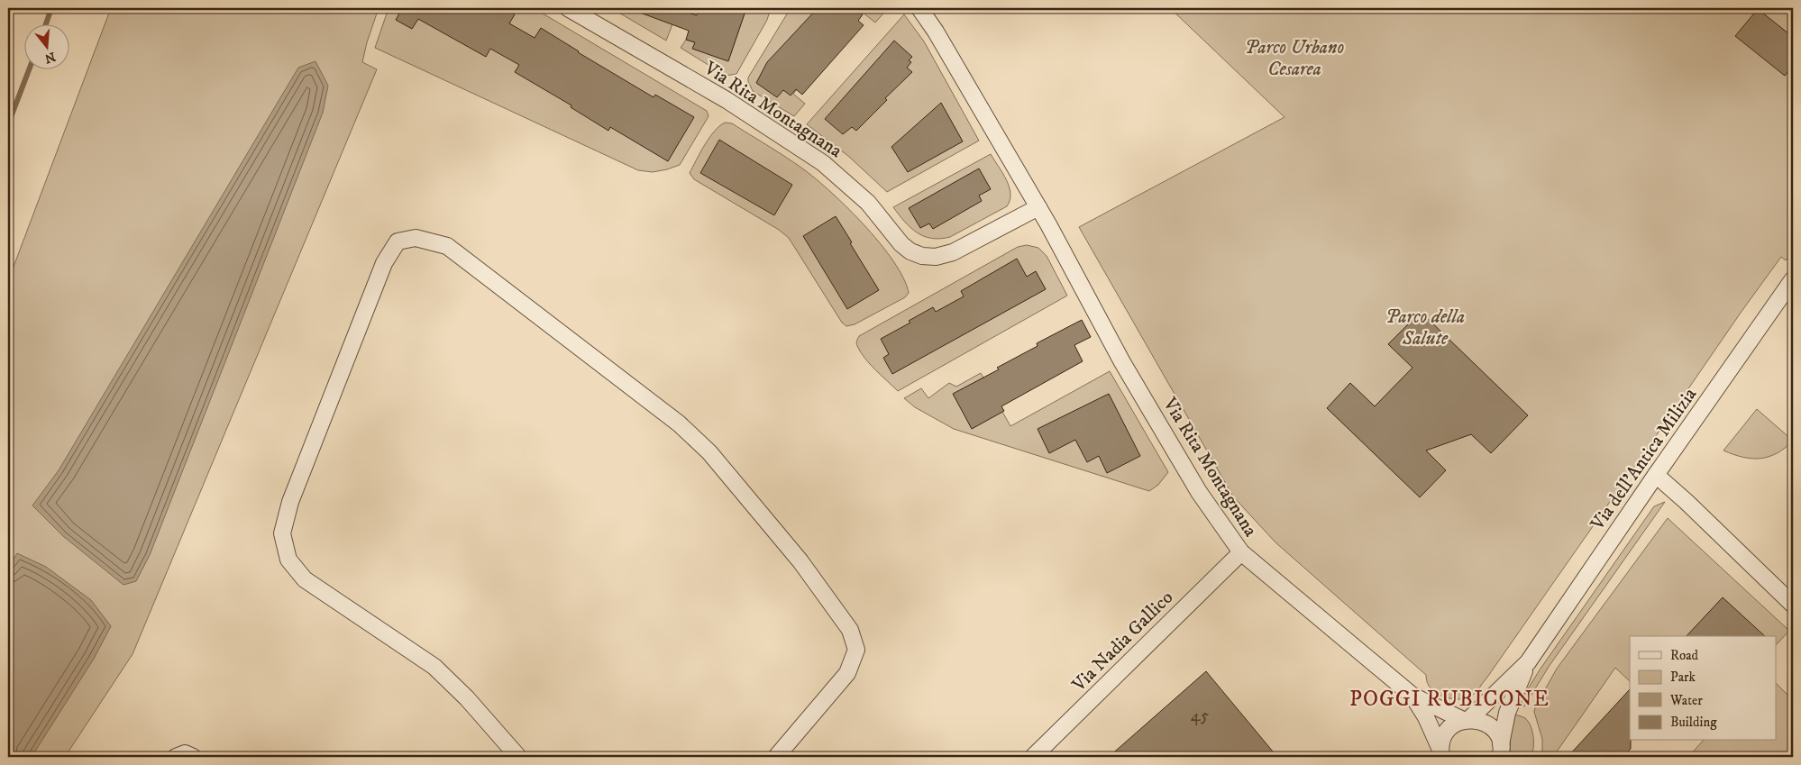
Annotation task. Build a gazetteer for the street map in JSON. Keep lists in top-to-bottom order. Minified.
{"streets":{"street":["Via Rita Montagnana","Via dell'Antica Milizia","Via Nadia Gallico"]},"crossings":[["Via Rita Montagnana","Via dell'Antica Milizia"],["Via Rita Montagnana","Via Nadia Gallico"]],"districts":["POGGI RUBICONE"],"parks":["Parco Urbano Cesarea","Parco della Salute"],"house_numbers":["45"],"legend":["Road","Park","Water","Building"],"north":"bottom"}
